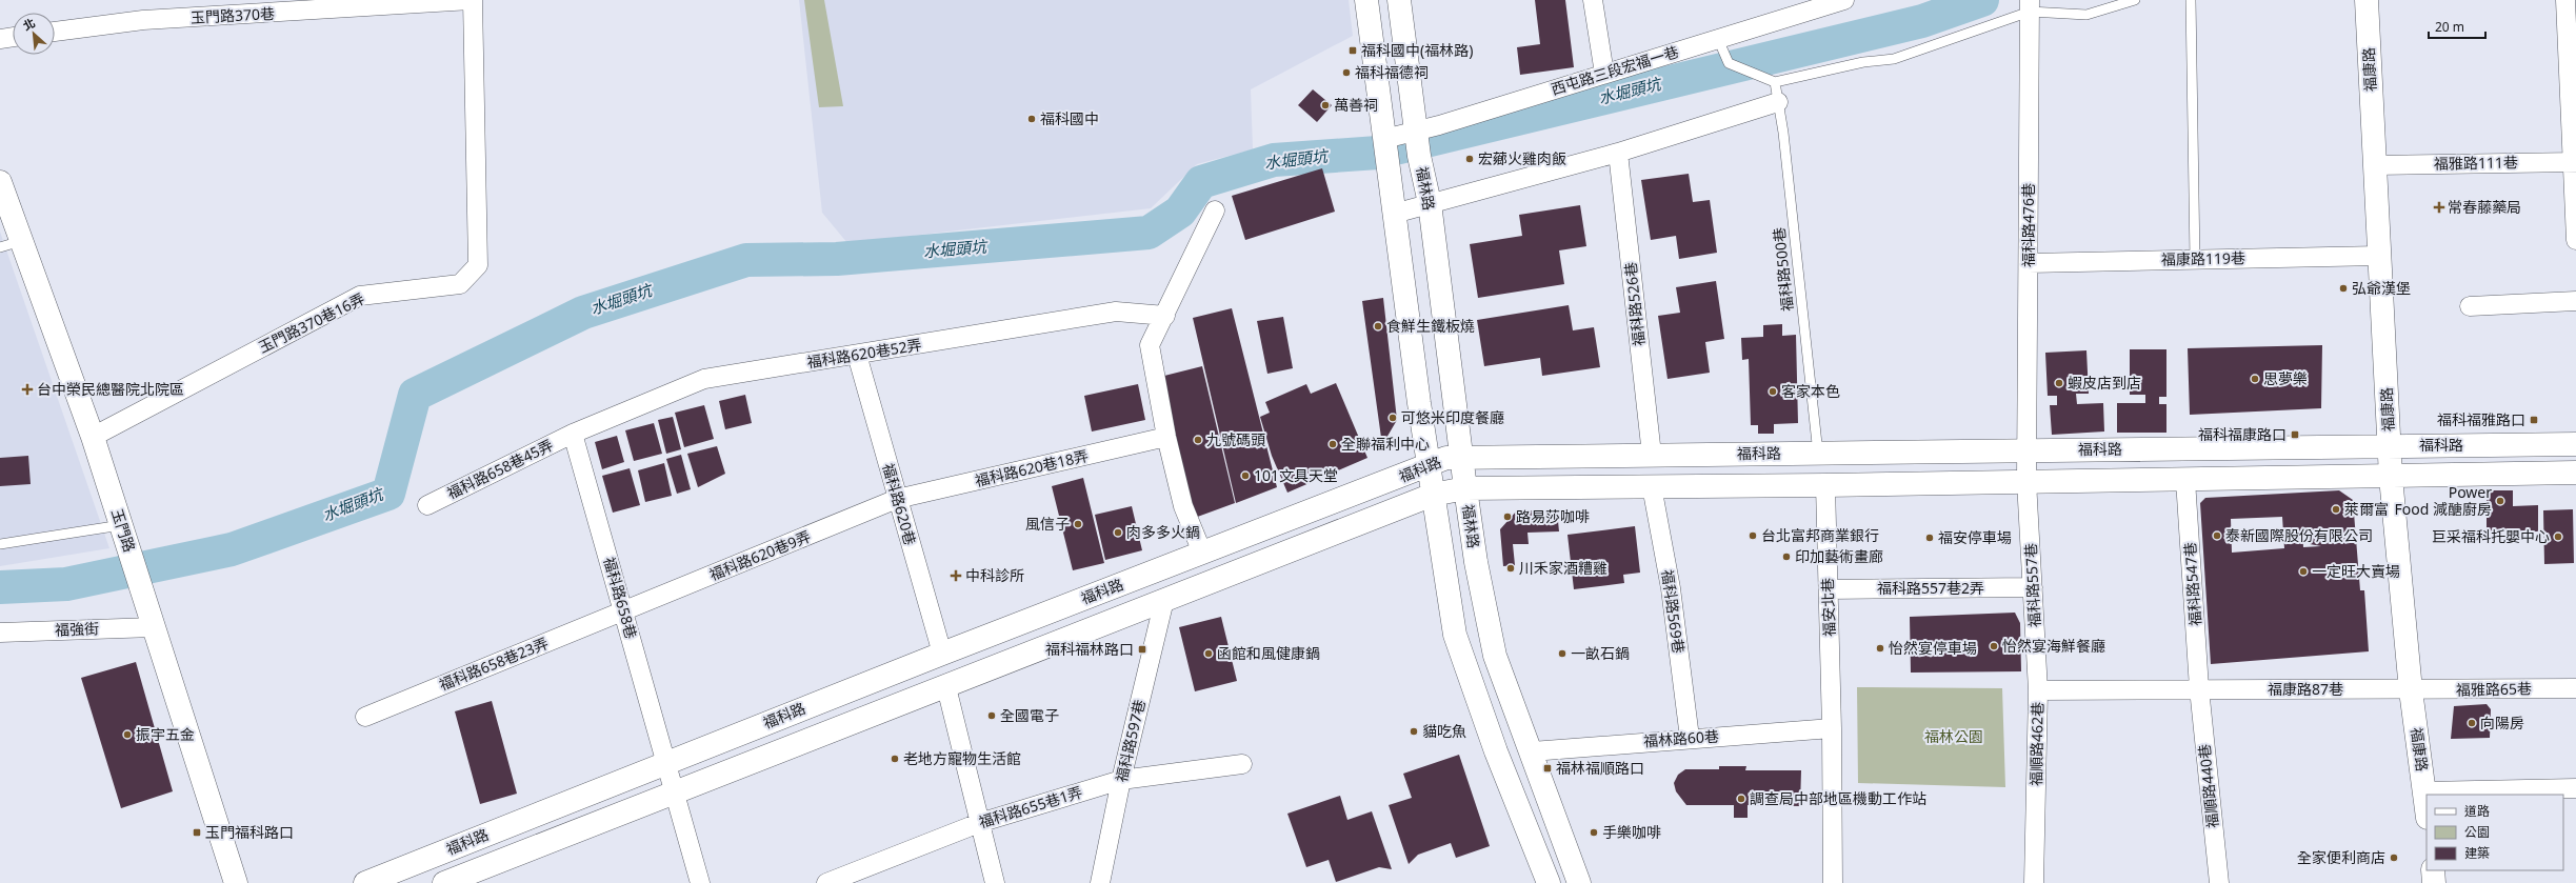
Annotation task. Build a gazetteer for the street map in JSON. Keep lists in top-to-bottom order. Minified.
{"streets":{"street":["玉門路370巷","福康路","西屯路三段宏福一巷","福雅路111巷","福林路","福科路476巷","福康路119巷","福科路526巷","玉門路370巷16弄","福科路620巷52弄","福科路","福科路620巷18弄","福科路658巷45弄","福科路620巷","玉門路","福科路620巷9弄","福科路547巷","福科路557巷","福科路557巷2弄","福科路658巷","福安北巷","福科路569巷","福強街","福科路658巷23弄","福康路87巷","福雅路65巷","福林路60巷","福科路597巷","福順路462巷","福順路440巷","福科路655巷1弄"],"lane":["福科路500巷"]},"crossings":[["玉門路370巷","玉門路370巷16弄"],["福康路","福雅路111巷"],["福康路","福康路119巷"],["福康路","福科路"],["福康路","福康路87巷"],["福康路","福雅路65巷"],["西屯路三段宏福一巷","福林路"],["福林路","福科路"],["福林路","福林路60巷"],["福科路476巷","福康路119巷"],["福科路476巷","福科路"],["福科路476巷","福科路557巷"],["福科路500巷","福科路"],["福科路526巷","福科路"],["玉門路370巷16弄","玉門路"],["福科路620巷52弄","福科路658巷45弄"],["福科路620巷52弄","福科路620巷"],["福科路620巷52弄","福科路658巷"],["福科路","福科路620巷"],["福科路","福科路547巷"],["福科路","福科路557巷"],["福科路","福科路658巷"],["福科路","福安北巷"],["福科路","福科路569巷"],["福科路","福科路597巷"],["福科路620巷18弄","福科路620巷"],["福科路620巷18弄","福科路620巷9弄"],["福科路658巷45弄","福科路658巷"],["福科路620巷","福科路620巷9弄"],["玉門路","福強街"],["福科路620巷9弄","福科路658巷"],["福科路620巷9弄","福科路658巷23弄"],["福科路547巷","福康路87巷"],["福科路547巷","福順路462巷"],["福科路547巷","福順路440巷"],["福科路557巷","福科路557巷2弄"],["福科路557巷","福順路462巷"],["福科路557巷2弄","福安北巷"],["福科路658巷","福科路658巷23弄"],["福安北巷","福林路60巷"],["福科路569巷","福林路60巷"],["福康路87巷","福雅路65巷"],["福康路87巷","福順路462巷"],["福康路87巷","福順路440巷"],["福科路597巷","福科路655巷1弄"],["福順路462巷","福順路440巷"]],"water":["水堀頭坑"],"parks":["福林公園"],"places":{"transit":["福科國中(福林路)","福科福雅路口","福科福康路口","福科福林路口","福林福順路口","玉門福科路口"],"other":["福科福德祠","萬善祠","福科國中","宏薌火雞肉飯","弘爺漢堡","食鮮生鐵板燒","思夢樂","蝦皮店到店","客家本色","可悠米印度餐廳","九號碼頭","全聯福利中心","101文具天堂","Power Food 減醣廚房","萊爾富","路易莎咖啡","風信子","肉多多火鍋","台北富邦商業銀行","泰新國際股份有限公司","巨采福科托嬰中心","福安停車場","印加藝術畫廊","川禾家酒糟雞","一定旺大賣場","怡然宴海鮮餐廳","怡然宴停車場","函館和風健康鍋","一畝石鍋","全國電子","向陽房","貓吃魚","振宇五金","老地方寵物生活館","調查局中部地區機動工作站","手樂咖啡","全家便利商店"],"health":["常春藤藥局","台中榮民總醫院北院區","中科診所"]},"legend":["道路","公園","建築"],"scale_bar":"20 m","north":"top left"}
